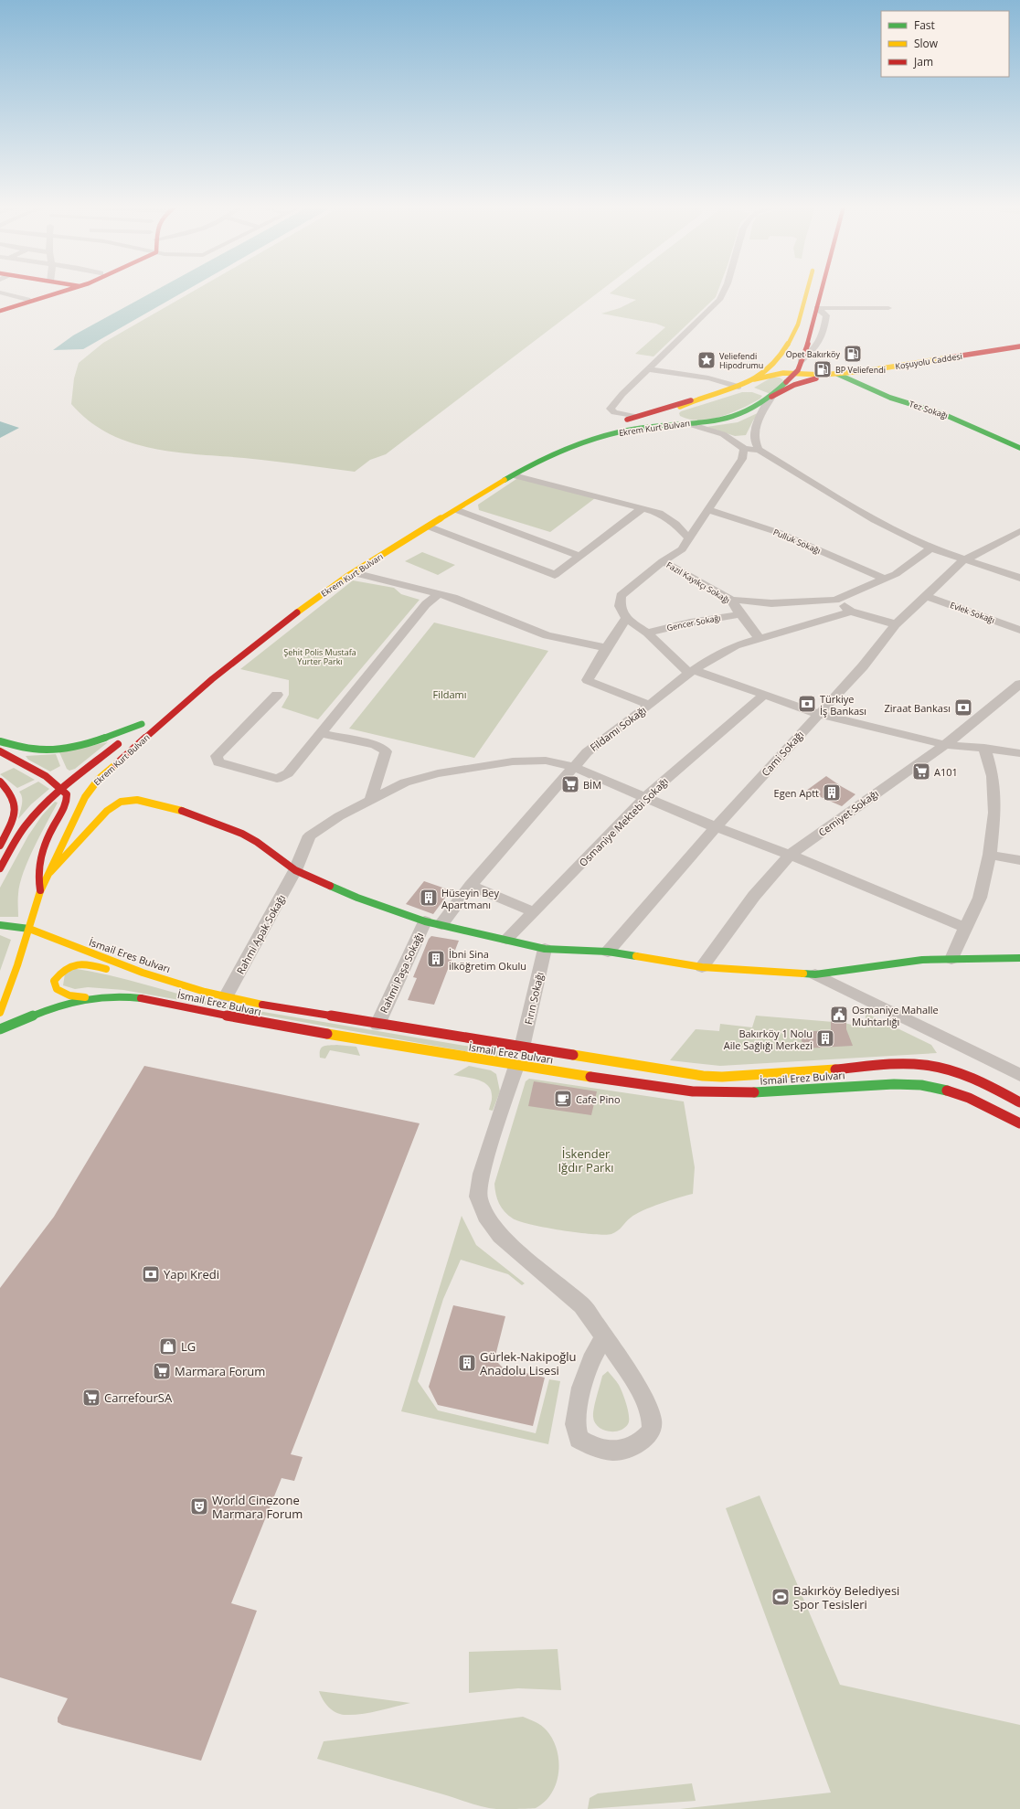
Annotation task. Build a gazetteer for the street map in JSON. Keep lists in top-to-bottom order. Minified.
{"streets":{"main road":["Koşuyolu Caddesi","Tez Sokağı","Ekrem Kurt Bulvarı","İsmail Eres Bulvarı","İsmail Erez Bulvarı"],"street":["Pulluk Sokağı","Fazıl Kayıkçı Sokağı","Evlek Sokağı","Gencer Sokağı","Fildamı Sokağı","Cami Sokağı","Cemiyet Sokağı","Osmaniye Mektebi Sokağı","Rahmi Apak Sokağı","Rahmi Paşa Sokağı","Fırın Sokağı"]},"crossings":[["Koşuyolu Caddesi","Tez Sokağı"],["Ekrem Kurt Bulvarı","İsmail Eres Bulvarı"],["Fazıl Kayıkçı Sokağı","Gencer Sokağı"],["Fazıl Kayıkçı Sokağı","Fildamı Sokağı"],["Evlek Sokağı","Cami Sokağı"],["Fildamı Sokağı","Rahmi Apak Sokağı"],["Cami Sokağı","Rahmi Apak Sokağı"],["Cemiyet Sokağı","Rahmi Apak Sokağı"],["Osmaniye Mektebi Sokağı","Rahmi Apak Sokağı"],["Rahmi Apak Sokağı","İsmail Eres Bulvarı"],["Rahmi Apak Sokağı","İsmail Erez Bulvarı"],["İsmail Eres Bulvarı","İsmail Erez Bulvarı"],["Rahmi Paşa Sokağı","İsmail Erez Bulvarı"],["Fırın Sokağı","İsmail Erez Bulvarı"]],"parks":["Şehit Polis Mustafa Yurter Parkı","Fildamı","İskender Iğdır Parkı"],"places":{"fuel station":["Opet Bakırköy","BP Veliefendi"],"place":["Veliefendi Hipodrumu"],"bank":["Türkiye İş Bankası","Ziraat Bankası","Yapı Kredi"],"supermarket":["A101","BİM","Marmara Forum","CarrefourSA"],"building":["Egen Aptt","Hüseyin Bey Apartmanı","İbni Sina ilköğretim Okulu","Bakırköy 1 Nolu Aile Sağlığı Merkezi","Gürlek-Nakipoğlu Anadolu Lisesi"],"public building":["Osmaniye Mahalle Muhtarlığı"],"cafe":["Cafe Pino"],"shop":["LG"],"theatre":["World Cinezone Marmara Forum"],"sports":["Bakırköy Belediyesi Spor Tesisleri"]},"legend":["Fast","Slow","Jam"]}
